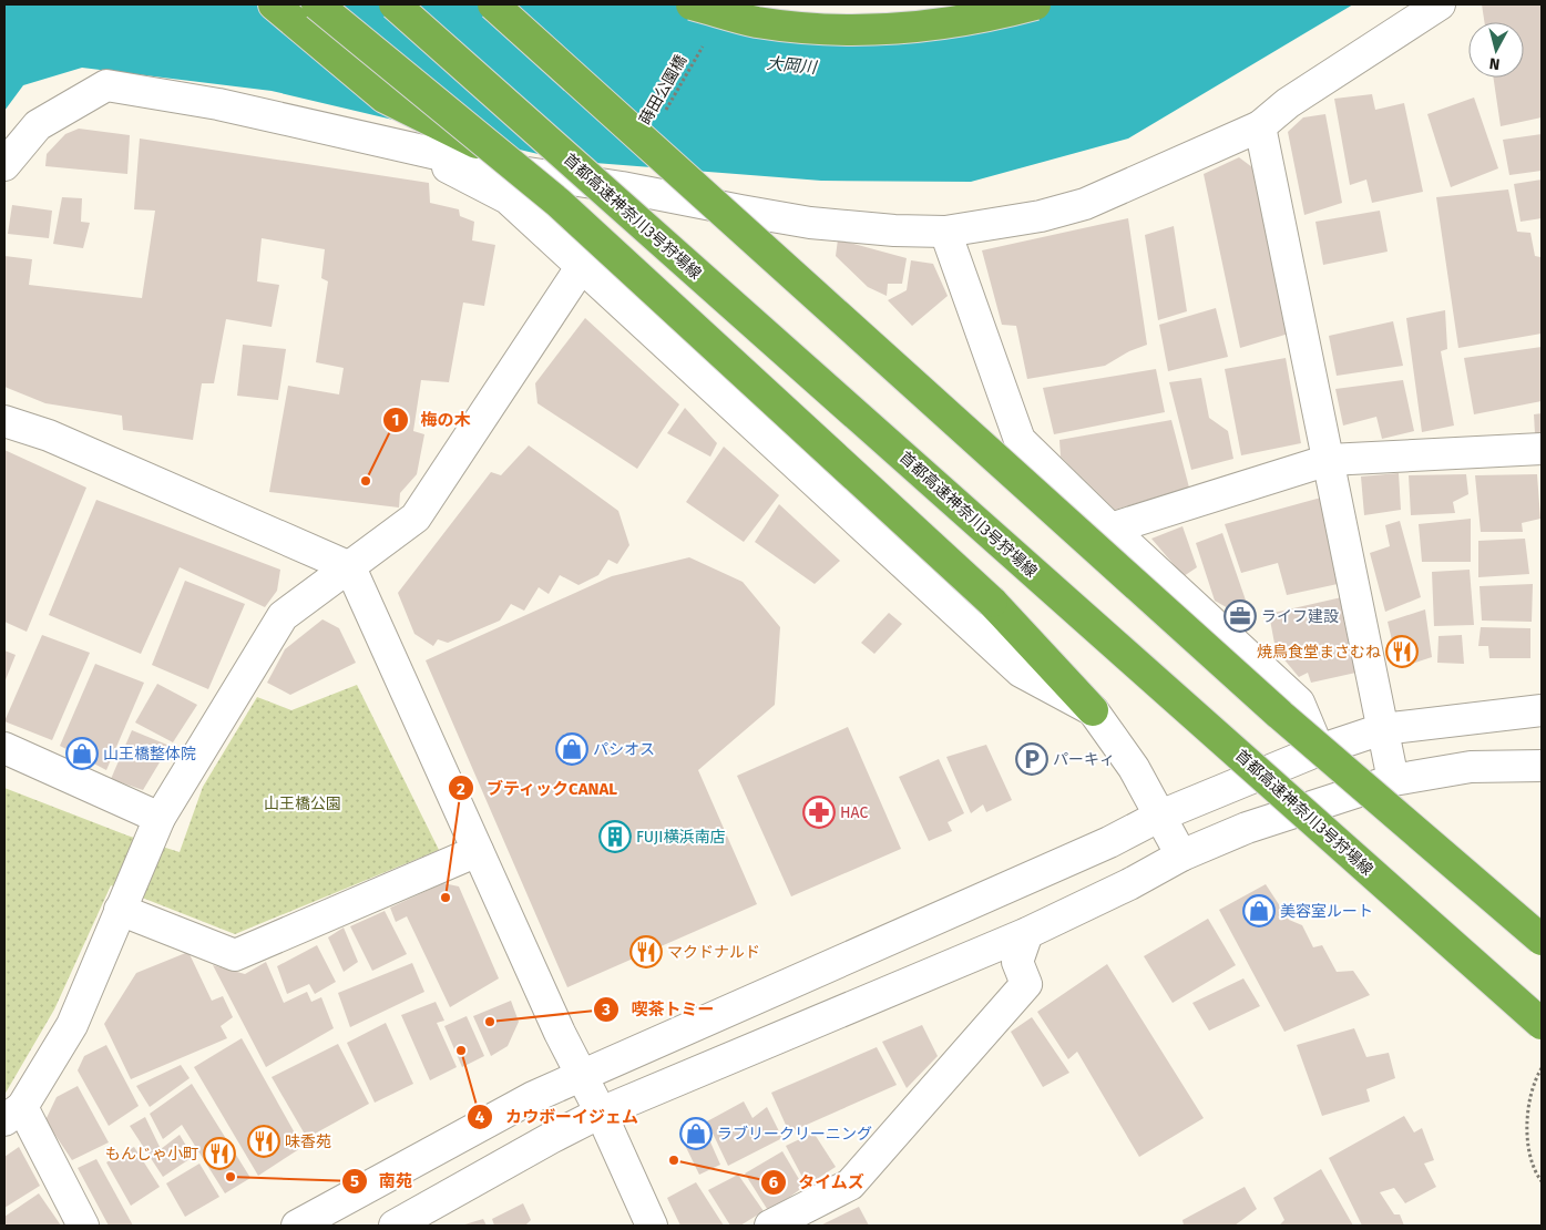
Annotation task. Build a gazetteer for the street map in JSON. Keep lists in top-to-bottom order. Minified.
{"streets":{"highway":["首都高速神奈川3号狩場線"],"path":["蒔田公園橋"]},"water":["大岡川"],"parks":["山王橋公園"],"places":{"other":["梅の木","ブティックCANAL","喫茶トミー","カウボーイジェム","タイムズ","南苑"],"office":["ライフ建設"],"restaurant":["焼鳥食堂まさむね","マクドナルド","味香苑","もんじゃ小町"],"shop":["パシオス","山王橋整体院","美容室ルート","ラブリークリーニング"],"parking":["パーキィ"],"pharmacy":["HAC"],"building":["FUJI横浜南店"]},"north":"bottom"}
